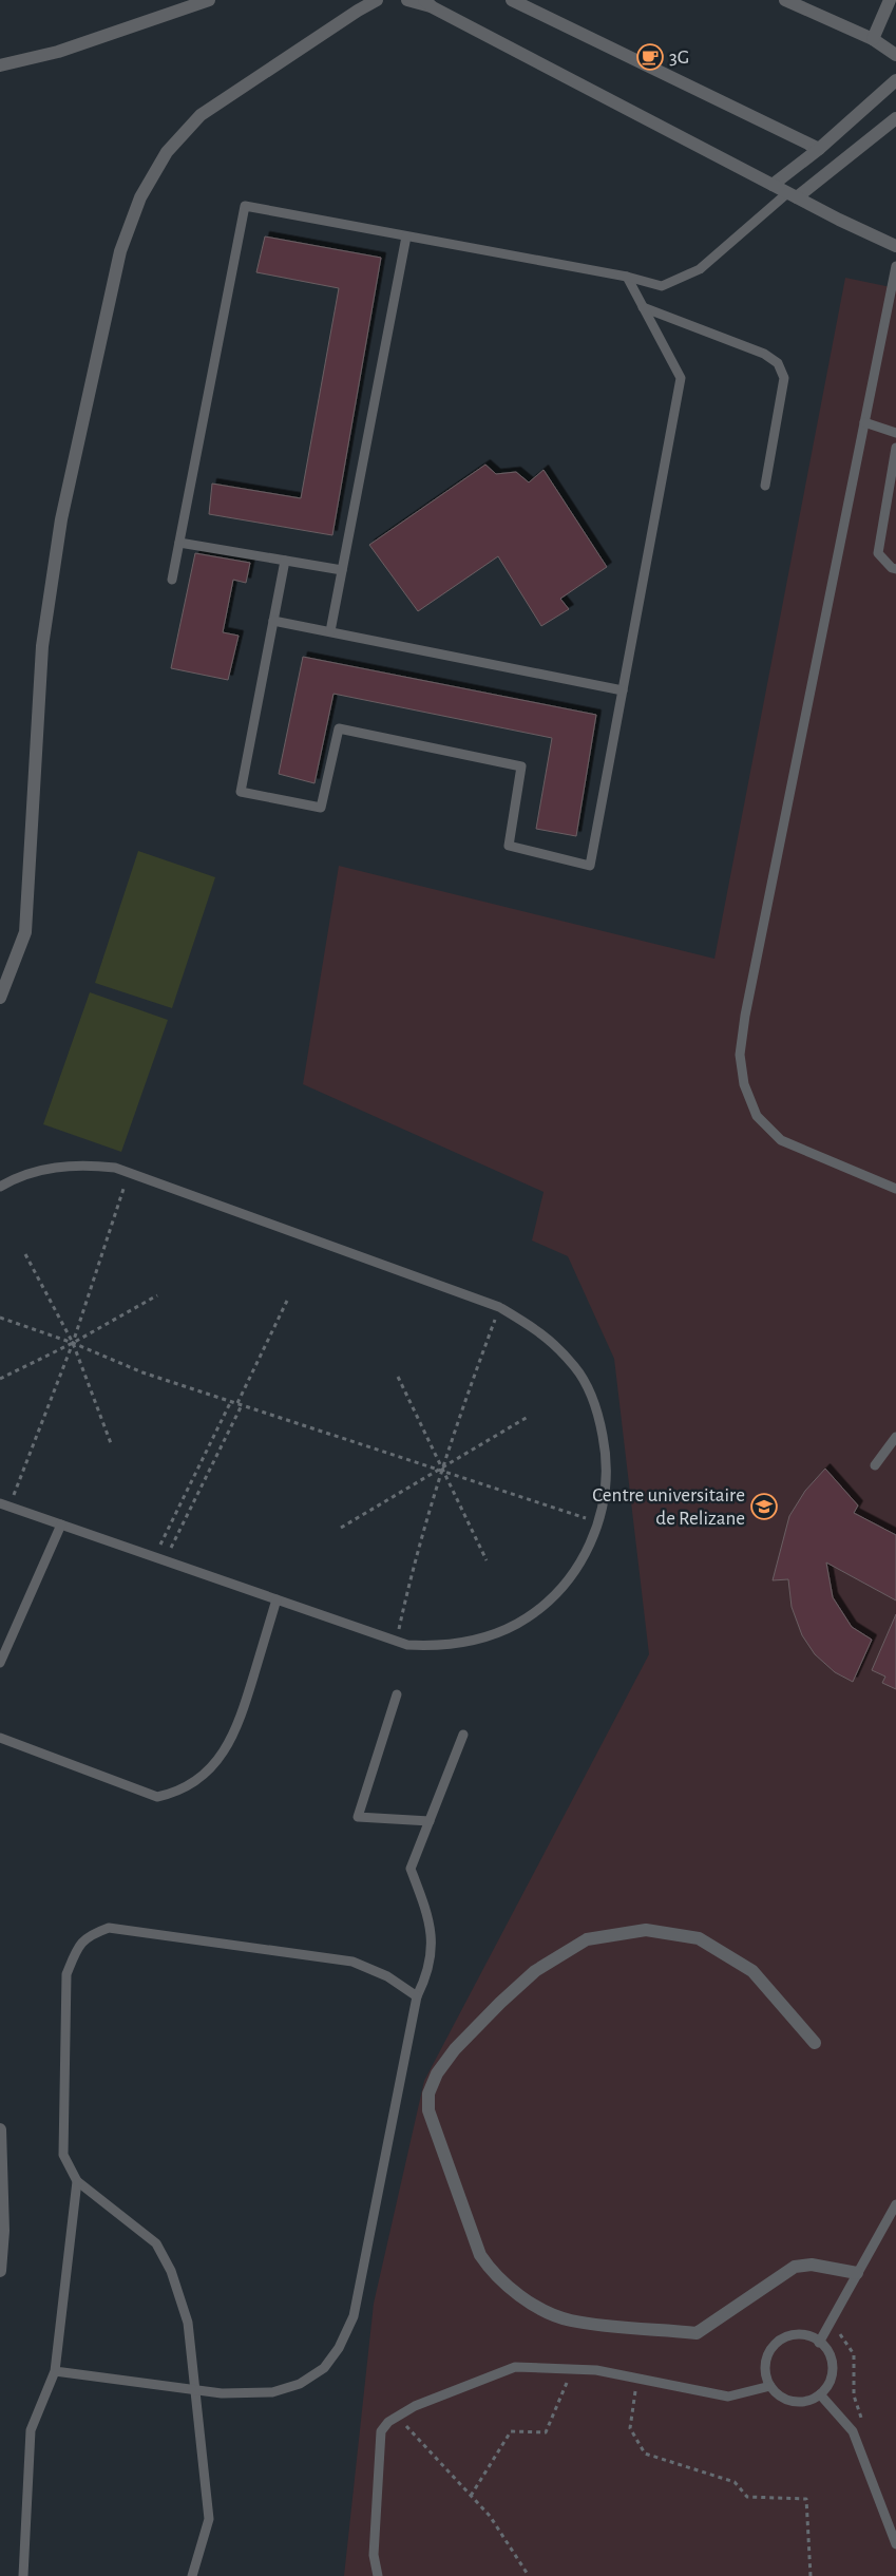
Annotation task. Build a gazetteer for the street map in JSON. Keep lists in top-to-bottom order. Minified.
{"places":{"cafe":["3G"],"school or university":["Centre universitaire de Relizane"]}}
